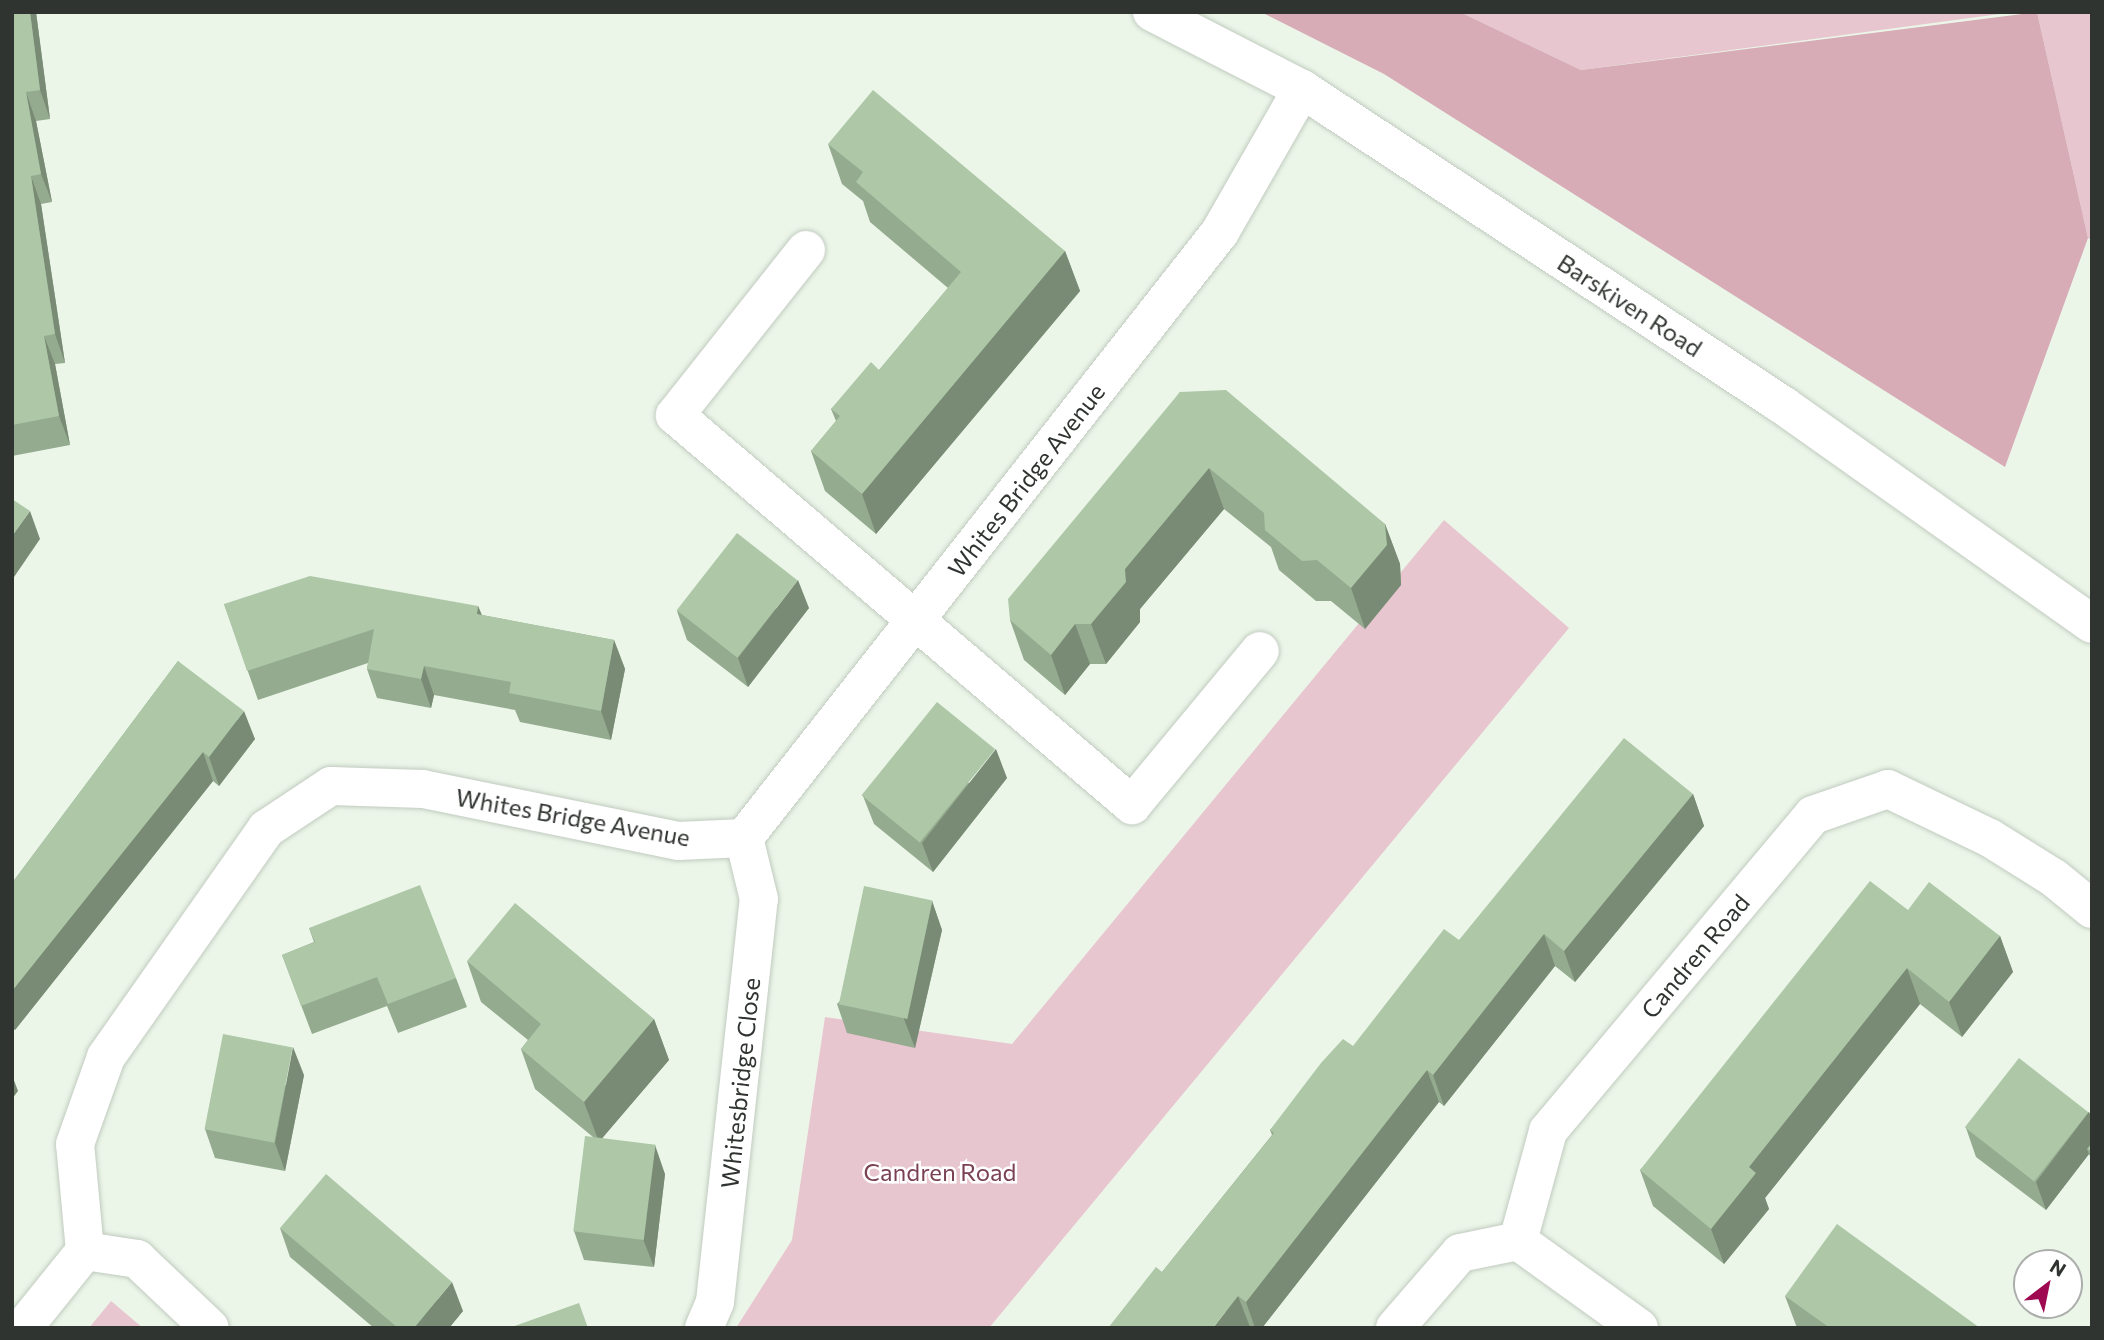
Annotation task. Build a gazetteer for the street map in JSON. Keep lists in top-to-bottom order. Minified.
{"streets":{"street":["Barskiven Road","Whites Bridge Avenue","Candren Road","Whitesbridge Close"]},"crossings":[["Barskiven Road","Whites Bridge Avenue"],["Whites Bridge Avenue","Whitesbridge Close"]],"parks":["Candren Road"],"north":"top right"}
